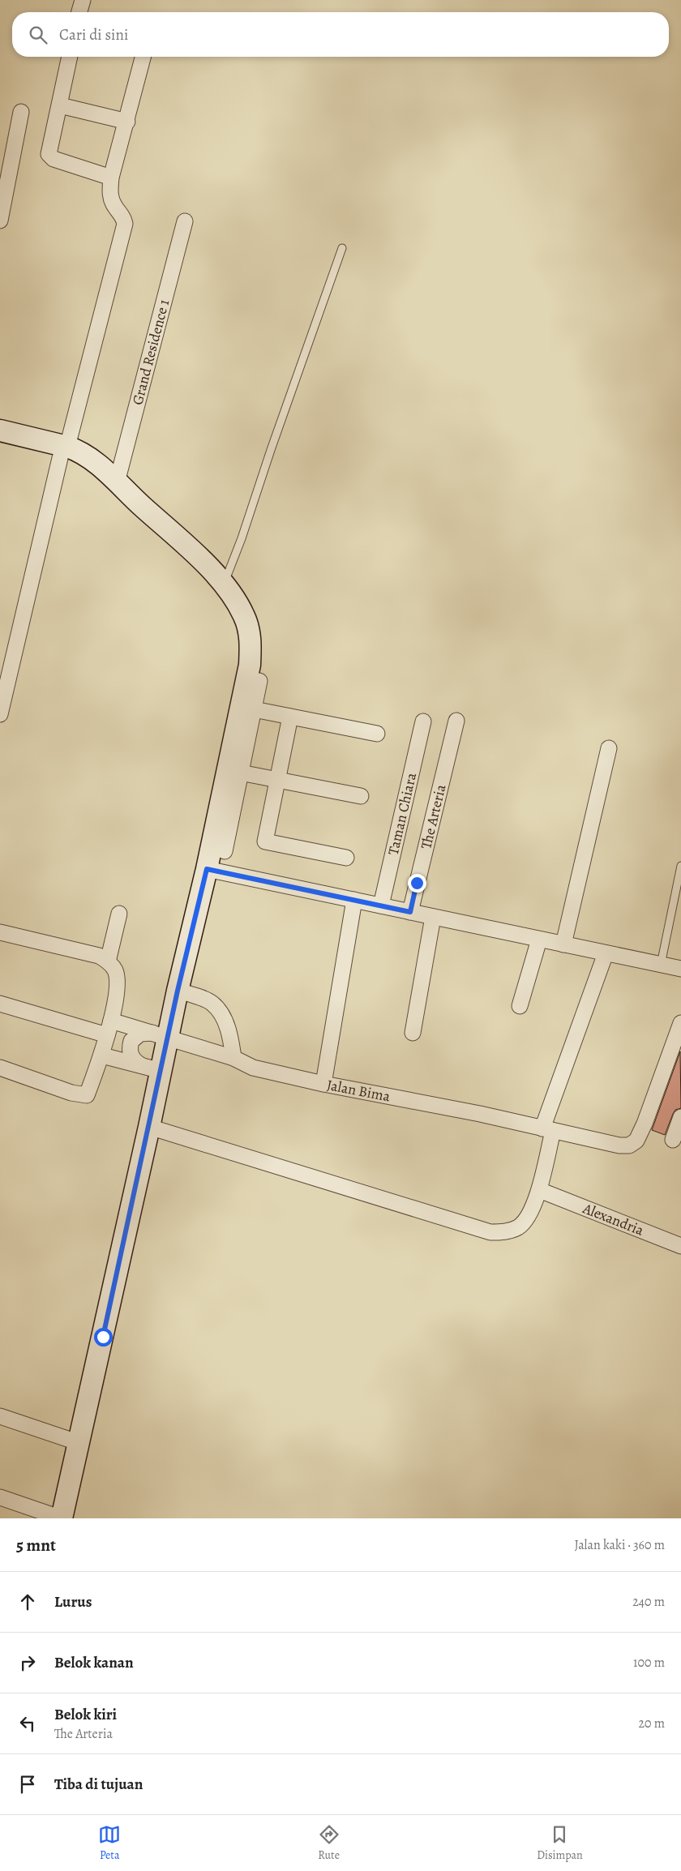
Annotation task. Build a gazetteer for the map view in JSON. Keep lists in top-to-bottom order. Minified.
{"streets":{"street":["Grand Residence 1","Taman Chiara","The Arteria","Jalan Bima","Alexandria"]},"page":{"search":"Cari di sini","heading":["5 mnt","Jalan kaki · 360 m"],"list":[["Lurus","240 m"],["Belok kanan","100 m"],["Belok kiri","The Arteria","20 m"],"Tiba di tujuan"],"nav":["Peta","Rute","Disimpan"]}}
